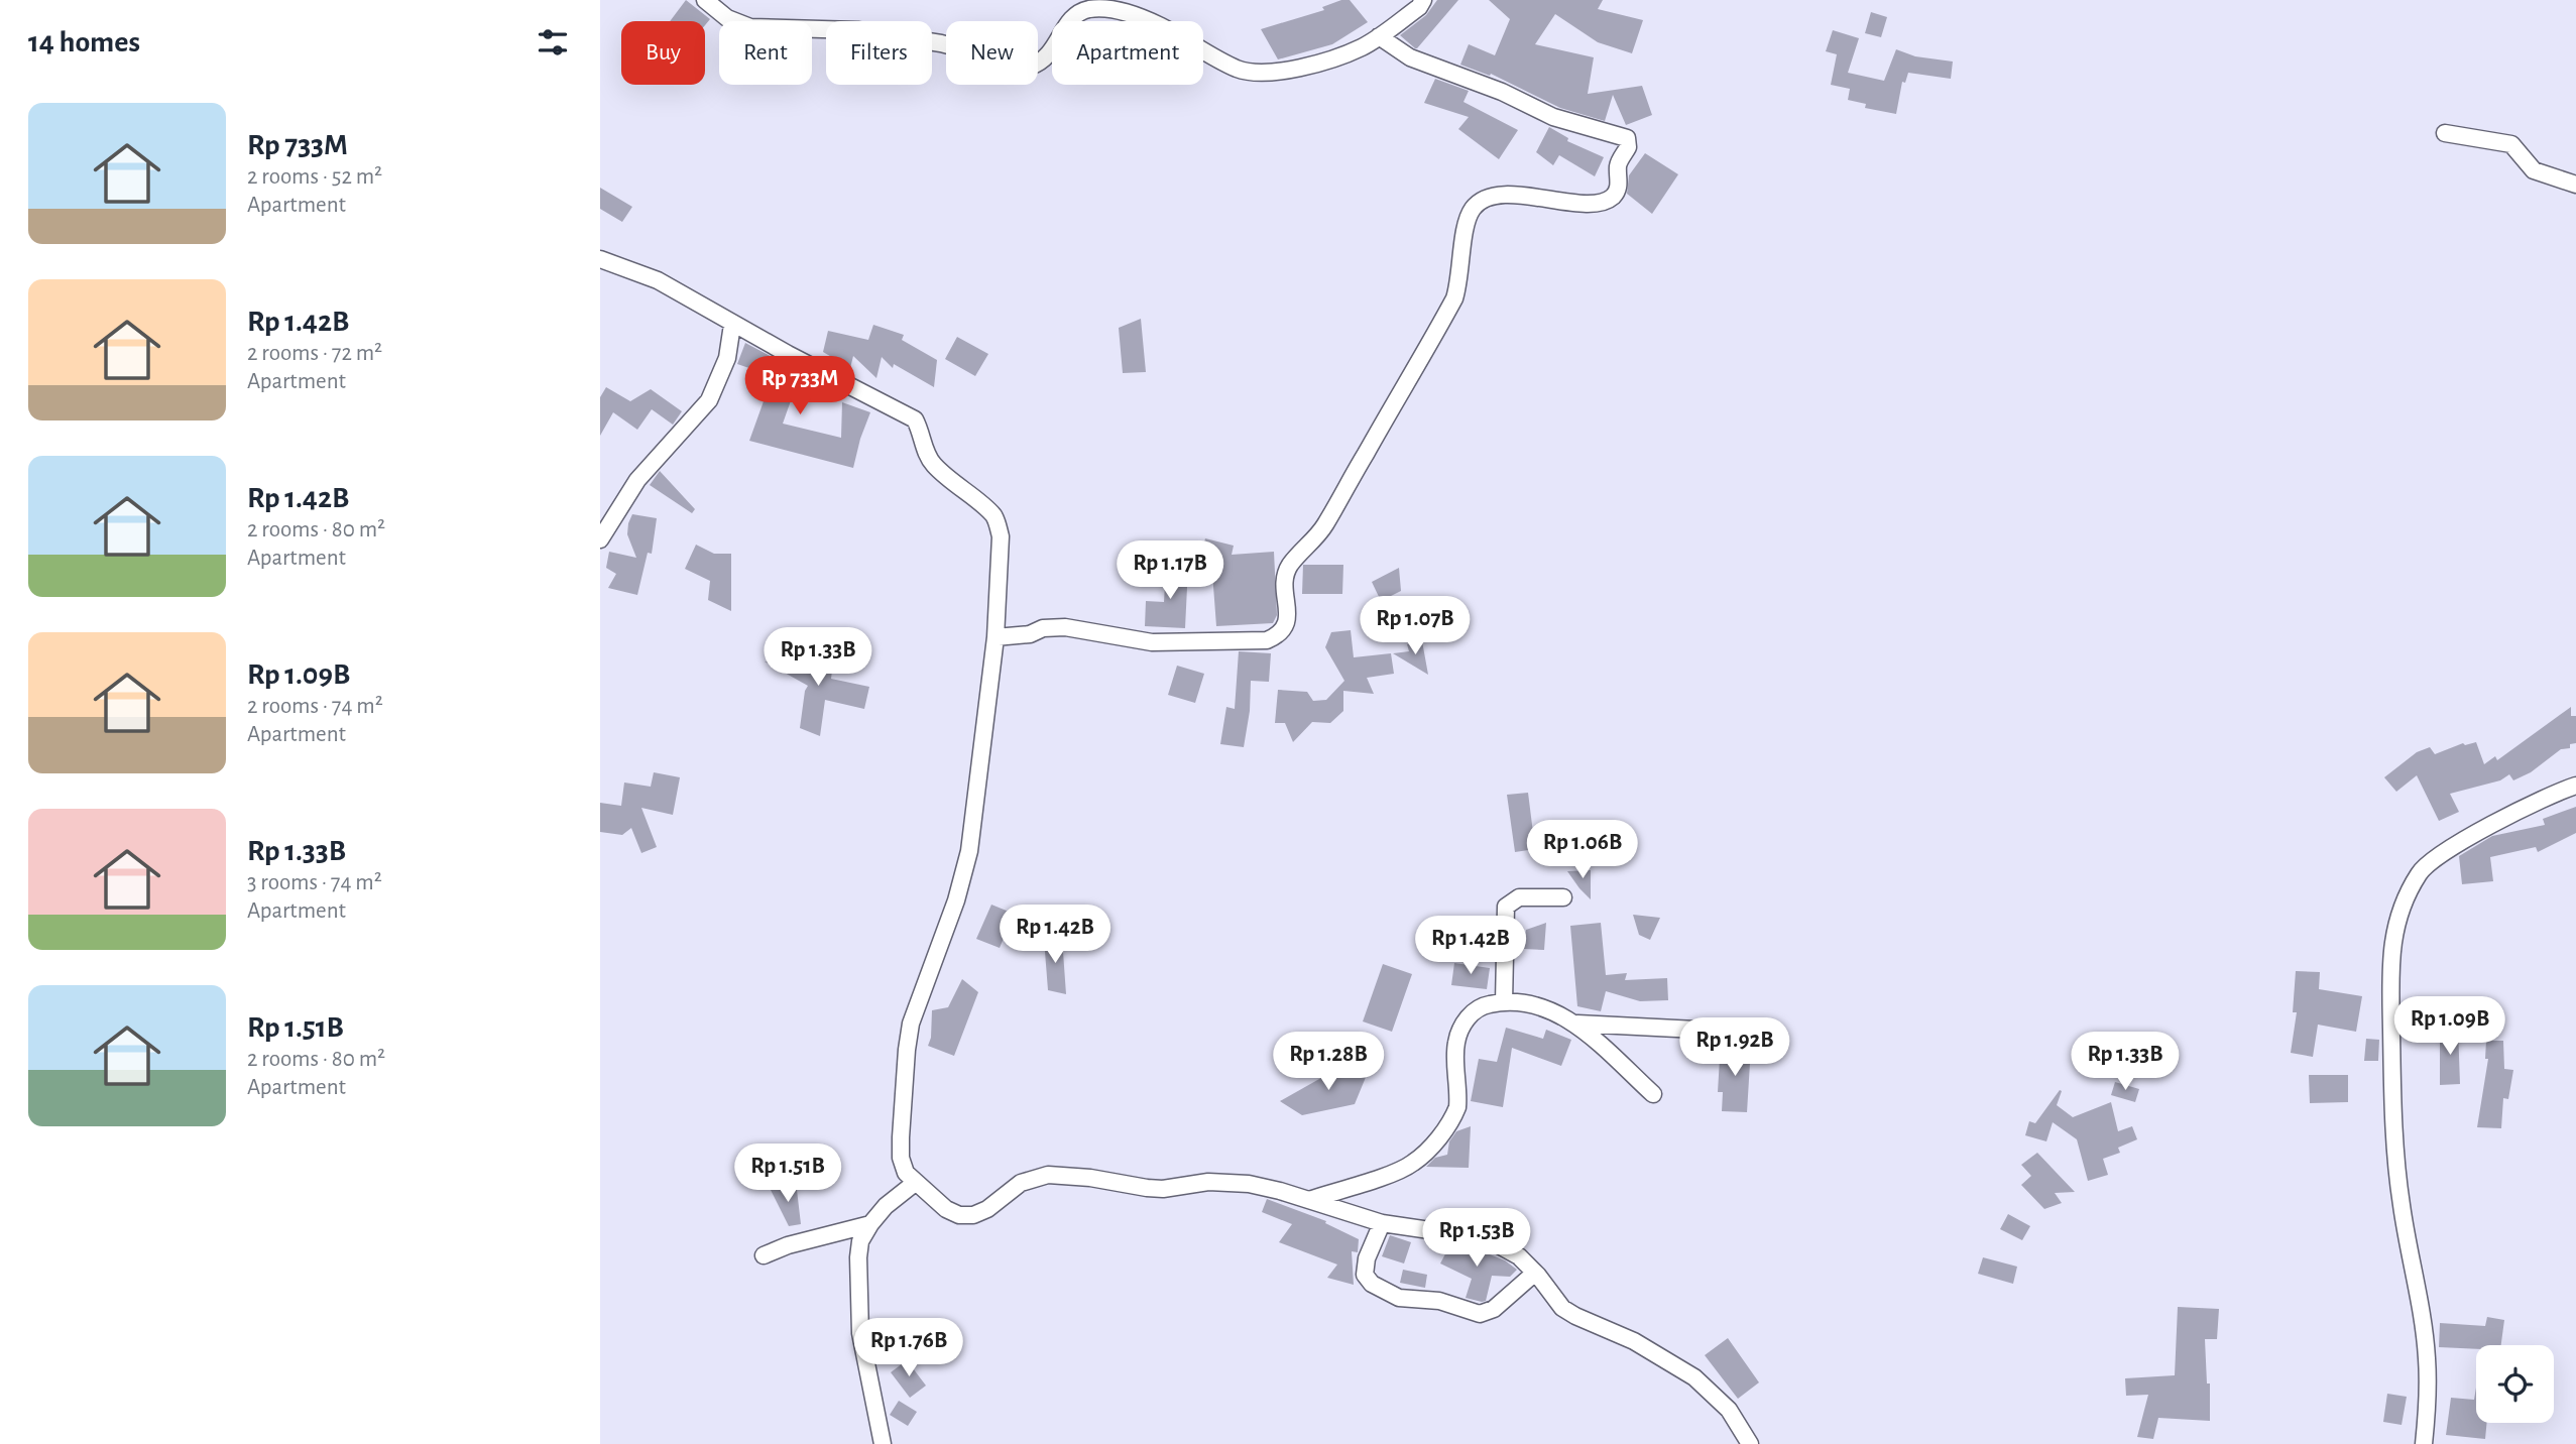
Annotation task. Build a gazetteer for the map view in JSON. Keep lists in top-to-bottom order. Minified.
{"page":{"heading":"14 homes","chip":["Buy","Rent","Filters","New","Apartment"],"list":[{"name":"Rp 733M","note":"2 rooms · 52 m² · Apartment"},{"name":"Rp 1.42B","note":"2 rooms · 72 m² · Apartment"},{"name":"Rp 1.42B","note":"2 rooms · 80 m² · Apartment"},{"name":"Rp 1.09B","note":"2 rooms · 74 m² · Apartment"},{"name":"Rp 1.33B","note":"3 rooms · 74 m² · Apartment"},{"name":"Rp 1.51B","note":"2 rooms · 80 m² · Apartment"}],"price":["Rp 733M","Rp 1.17B","Rp 1.07B","Rp 1.33B","Rp 1.06B","Rp 1.42B","Rp 1.42B","Rp 1.09B","Rp 1.92B","Rp 1.28B","Rp 1.33B","Rp 1.51B","Rp 1.53B","Rp 1.76B"]}}
